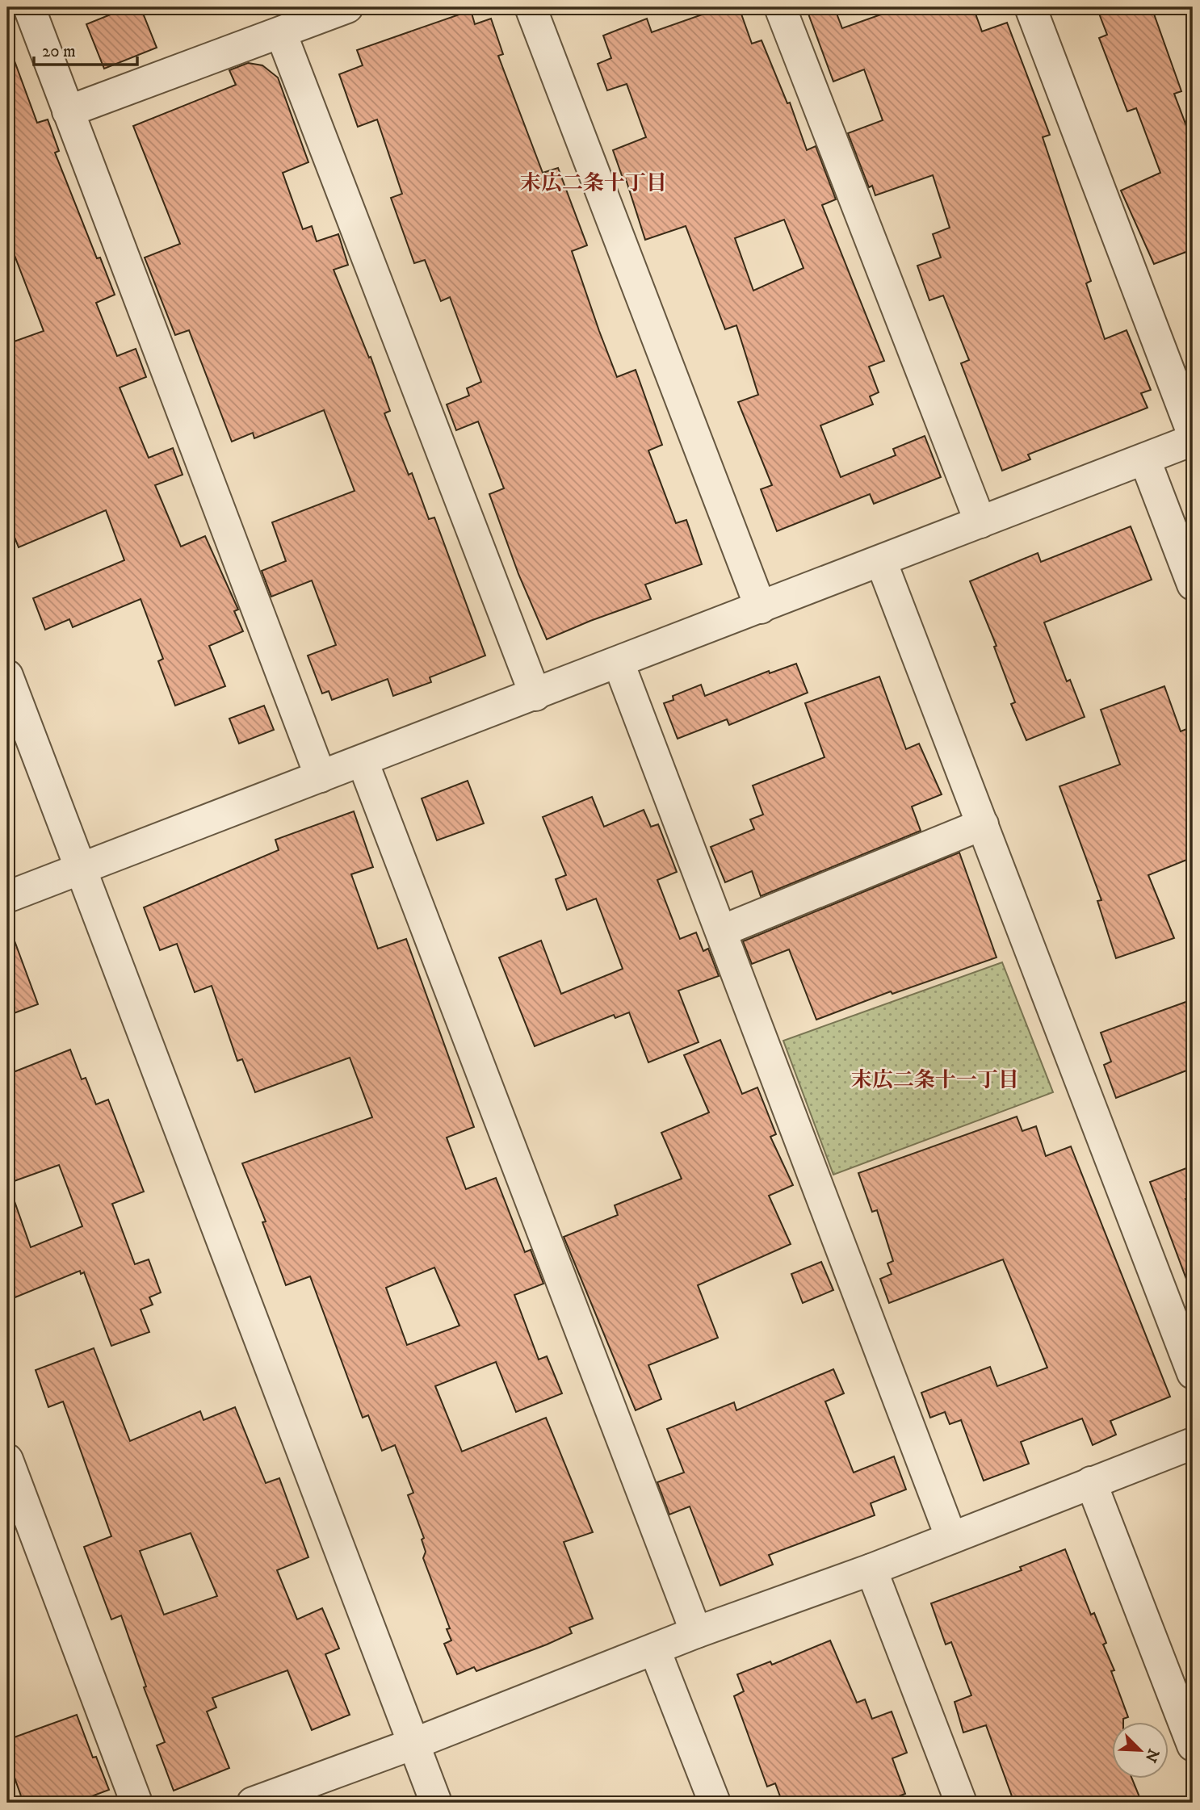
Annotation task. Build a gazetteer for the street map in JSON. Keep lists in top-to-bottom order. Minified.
{"districts":["末広二条十丁目","末広二条十一丁目"],"scale_bar":"20 m","north":"bottom right"}
